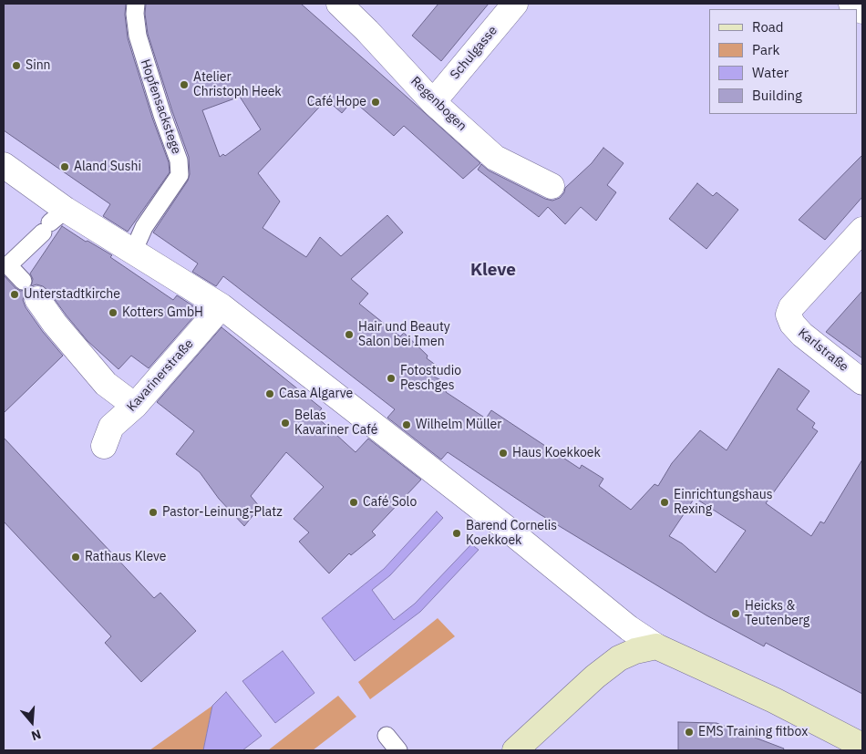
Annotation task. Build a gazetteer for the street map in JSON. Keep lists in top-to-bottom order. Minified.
{"streets":{"street":["Schulgasse","Regenbogen","Karlstraße","Kavarinerstraße"],"lane":["Hopfensackstege"]},"crossings":[["Schulgasse","Regenbogen"]],"districts":["Kleve"],"places":["Sinn","Atelier Christoph Heek","Café Hope","Aland Sushi","Unterstadtkirche","Kotters GmbH","Hair und Beauty Salon bei Imen","Fotostudio Peschges","Casa Algarve","Belas Kavariner Café","Wilhelm Müller","Haus Koekkoek","Café Solo","Einrichtungshaus Rexing","Pastor-Leinung-Platz","Barend Cornelis Koekkoek","Rathaus Kleve","Heicks & Teutenberg","EMS Training fitbox"],"legend":["Road","Park","Water","Building"],"north":"bottom"}
